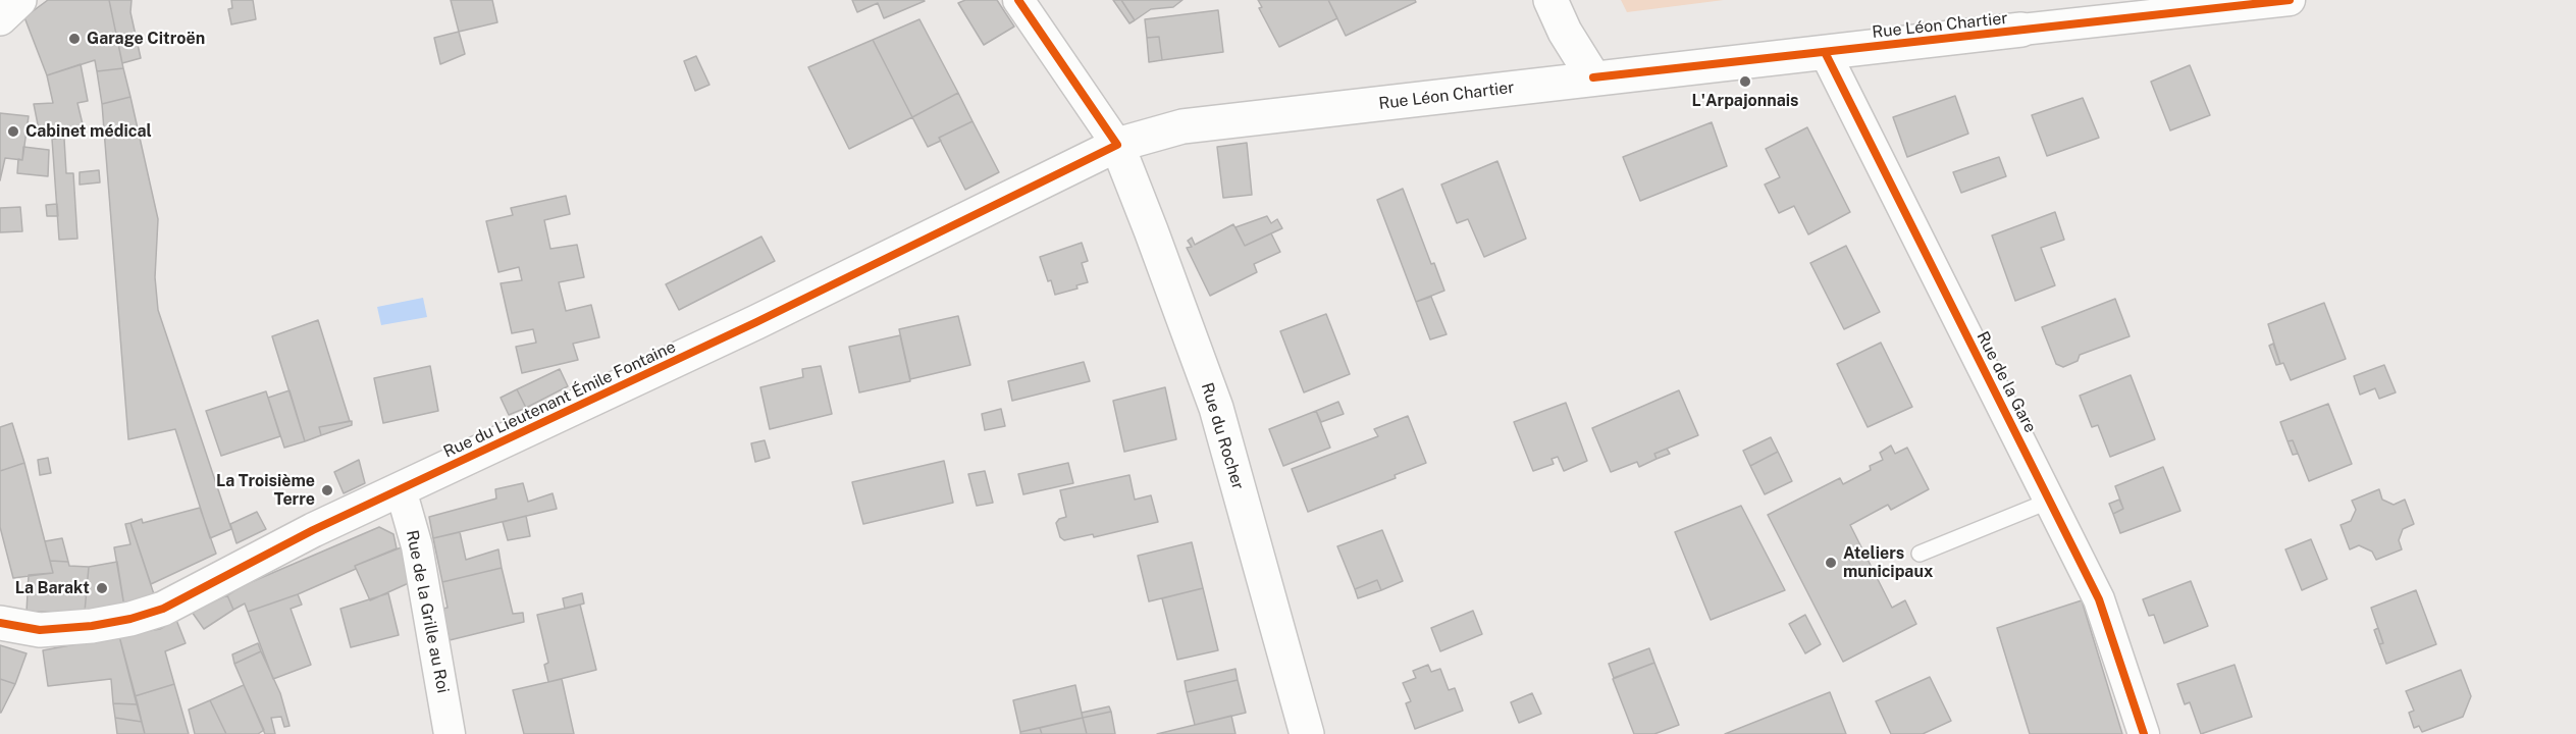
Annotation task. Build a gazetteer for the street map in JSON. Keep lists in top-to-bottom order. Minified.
{"streets":{"street":["Rue Léon Chartier","Rue de la Gare","Rue du Lieutenant Émile Fontaine","Rue du Rocher","Rue de la Grille au Roi"]},"crossings":[["Rue Léon Chartier","Rue de la Gare"],["Rue Léon Chartier","Rue du Lieutenant Émile Fontaine"],["Rue Léon Chartier","Rue du Rocher"],["Rue du Lieutenant Émile Fontaine","Rue du Rocher"],["Rue du Lieutenant Émile Fontaine","Rue de la Grille au Roi"]],"places":["Garage Citroën","L'Arpajonnais","Cabinet médical","La Troisième Terre","Ateliers municipaux","La Barakt"]}
